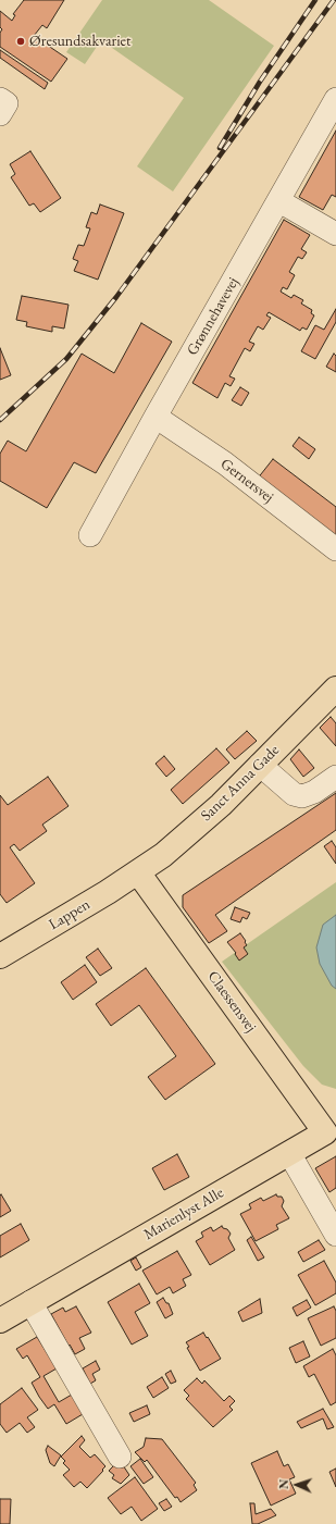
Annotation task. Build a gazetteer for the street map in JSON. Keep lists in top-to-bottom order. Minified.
{"streets":{"main road":["Sanct Anna Gade","Lappen","Claessensvej","Marienlyst Alle"],"street":["Grønnehavevej","Gernersvej"]},"crossings":[["Grønnehavevej","Gernersvej"],["Sanct Anna Gade","Lappen"],["Sanct Anna Gade","Claessensvej"],["Lappen","Claessensvej"],["Claessensvej","Marienlyst Alle"]],"places":["Øresundsakvariet"],"north":"left"}
